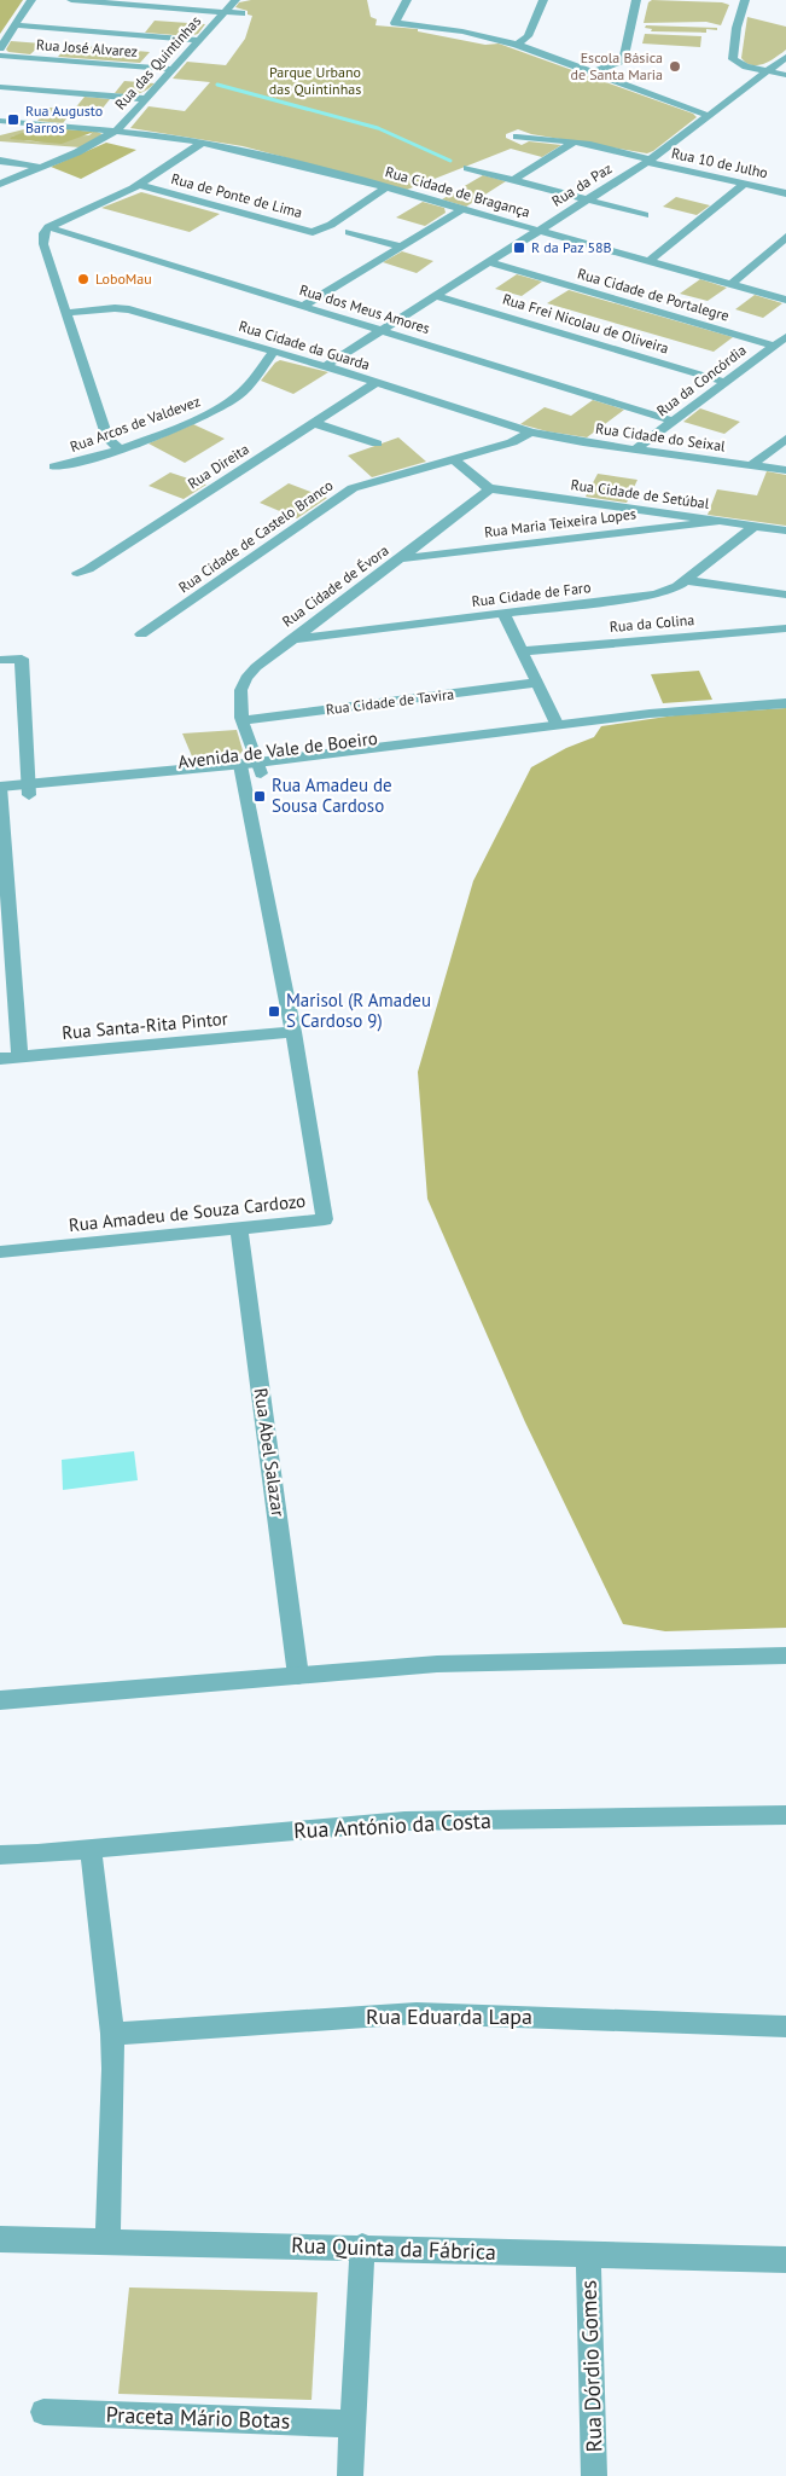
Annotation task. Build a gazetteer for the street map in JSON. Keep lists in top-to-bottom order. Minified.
{"streets":{"street":["Rua José Alvarez","Rua das Quintinhas","Rua 10 de Julho","Rua da Paz","Rua Cidade de Bragança","Rua de Ponte de Lima","Rua Cidade de Portalegre","Rua dos Meus Amores","Rua Frei Nicolau de Oliveira","Rua Cidade da Guarda","Rua da Concórdia","Rua Arcos de Valdevez","Rua Cidade do Seixal","Rua Direita","Rua Cidade de Setúbal","Rua Maria Teixeira Lopes","Rua Cidade de Castelo Branco","Rua Cidade de Évora","Rua Cidade de Faro","Rua da Colina","Rua Cidade de Tavira","Avenida de Vale de Boeiro","Rua Santa-Rita Pintor","Rua Amadeu de Souza Cardozo","Rua Abel Salazar","Rua António da Costa","Rua Eduarda Lapa","Rua Quinta da Fábrica","Rua Dórdio Gomes","Praceta Mário Botas"]},"crossings":[["Rua José Alvarez","Rua das Quintinhas"],["Rua das Quintinhas","Rua Cidade de Bragança"],["Rua 10 de Julho","Rua da Paz"],["Rua da Paz","Rua Cidade de Bragança"],["Rua da Paz","Rua Cidade de Portalegre"],["Rua da Paz","Rua dos Meus Amores"],["Rua da Paz","Rua Frei Nicolau de Oliveira"],["Rua da Paz","Rua Cidade da Guarda"],["Rua Cidade de Bragança","Rua de Ponte de Lima"],["Rua Cidade de Portalegre","Rua da Concórdia"],["Rua dos Meus Amores","Rua da Concórdia"],["Rua Frei Nicolau de Oliveira","Rua da Concórdia"],["Rua Cidade da Guarda","Rua Arcos de Valdevez"],["Rua Cidade da Guarda","Rua Cidade do Seixal"],["Rua Cidade da Guarda","Rua Direita"],["Rua Cidade da Guarda","Rua Cidade de Castelo Branco"],["Rua da Concórdia","Rua Cidade do Seixal"],["Rua Cidade do Seixal","Rua Cidade de Castelo Branco"],["Rua Cidade de Setúbal","Rua Maria Teixeira Lopes"],["Rua Cidade de Setúbal","Rua Cidade de Évora"],["Rua Cidade de Setúbal","Rua Cidade de Faro"],["Rua Maria Teixeira Lopes","Rua Cidade de Évora"],["Rua Cidade de Évora","Rua Cidade de Faro"],["Rua Cidade de Évora","Rua Cidade de Tavira"],["Rua Cidade de Évora","Avenida de Vale de Boeiro"],["Avenida de Vale de Boeiro","Rua Amadeu de Souza Cardozo"],["Rua Santa-Rita Pintor","Rua Amadeu de Souza Cardozo"],["Rua Amadeu de Souza Cardozo","Rua Abel Salazar"],["Rua Quinta da Fábrica","Rua Dórdio Gomes"]],"parks":["Parque Urbano das Quintinhas"],"places":{"other":["Escola Básica de Santa Maria","LoboMau"],"transit":["Rua Augusto Barros","R da Paz 58B","Rua Amadeu de Sousa Cardoso","Marisol (R Amadeu S Cardoso 9)"]}}
